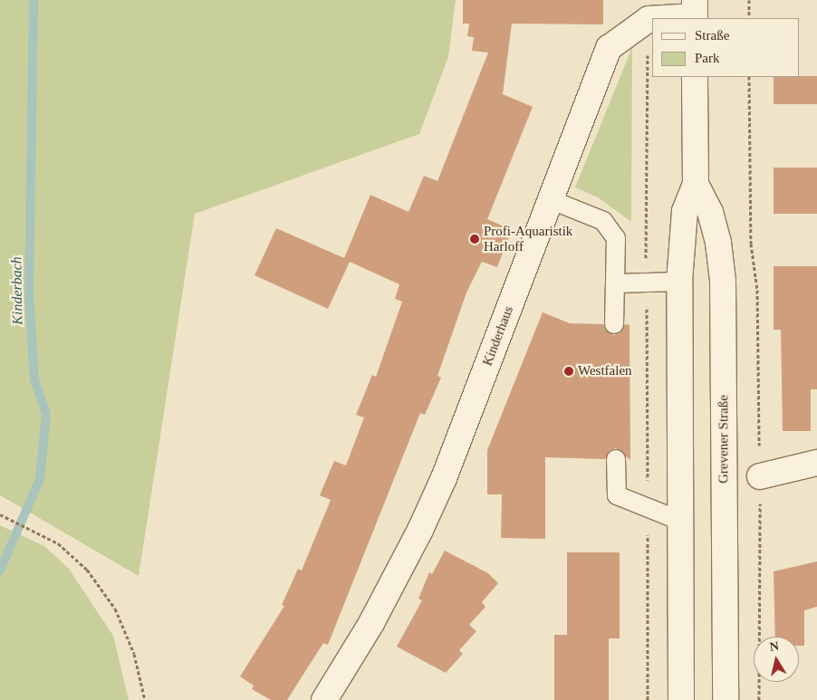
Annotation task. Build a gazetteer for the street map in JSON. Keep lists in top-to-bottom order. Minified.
{"streets":{"main road":["Kinderhaus","Grevener Straße"]},"water":["Kinderbach"],"places":["Profi-Aquaristik Harloff","Westfalen"],"legend":["Straße","Park"],"north":"top"}
